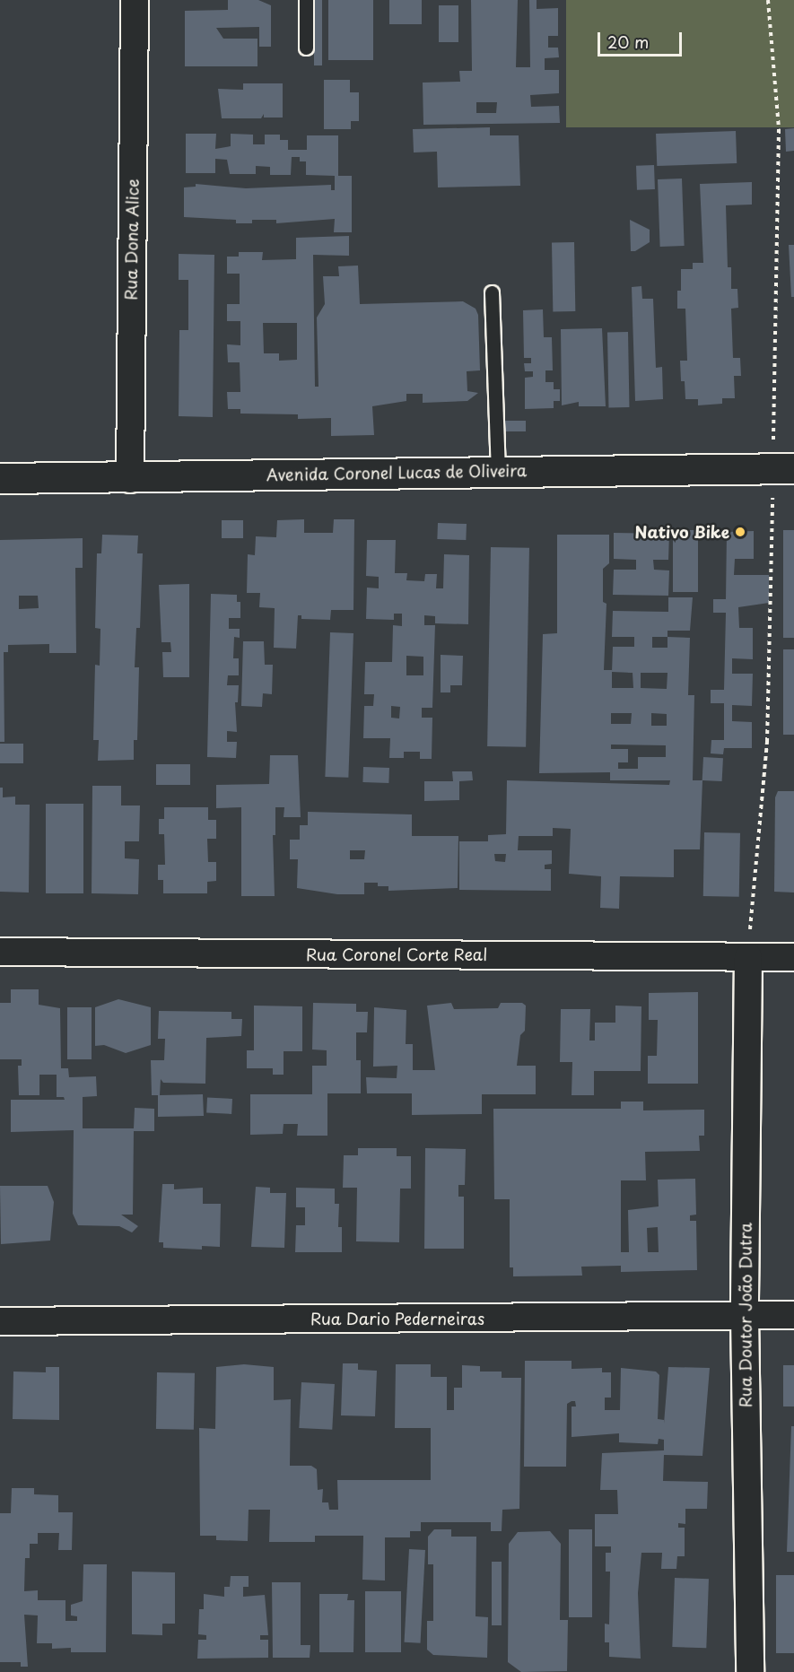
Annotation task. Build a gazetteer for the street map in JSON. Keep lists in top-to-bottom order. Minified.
{"streets":{"street":["Rua Dona Alice","Avenida Coronel Lucas de Oliveira","Rua Coronel Corte Real","Rua Doutor João Dutra","Rua Dario Pederneiras"]},"crossings":[["Rua Dona Alice","Avenida Coronel Lucas de Oliveira"],["Rua Coronel Corte Real","Rua Doutor João Dutra"],["Rua Doutor João Dutra","Rua Dario Pederneiras"]],"places":["Nativo Bike"],"scale_bar":"20 m"}
